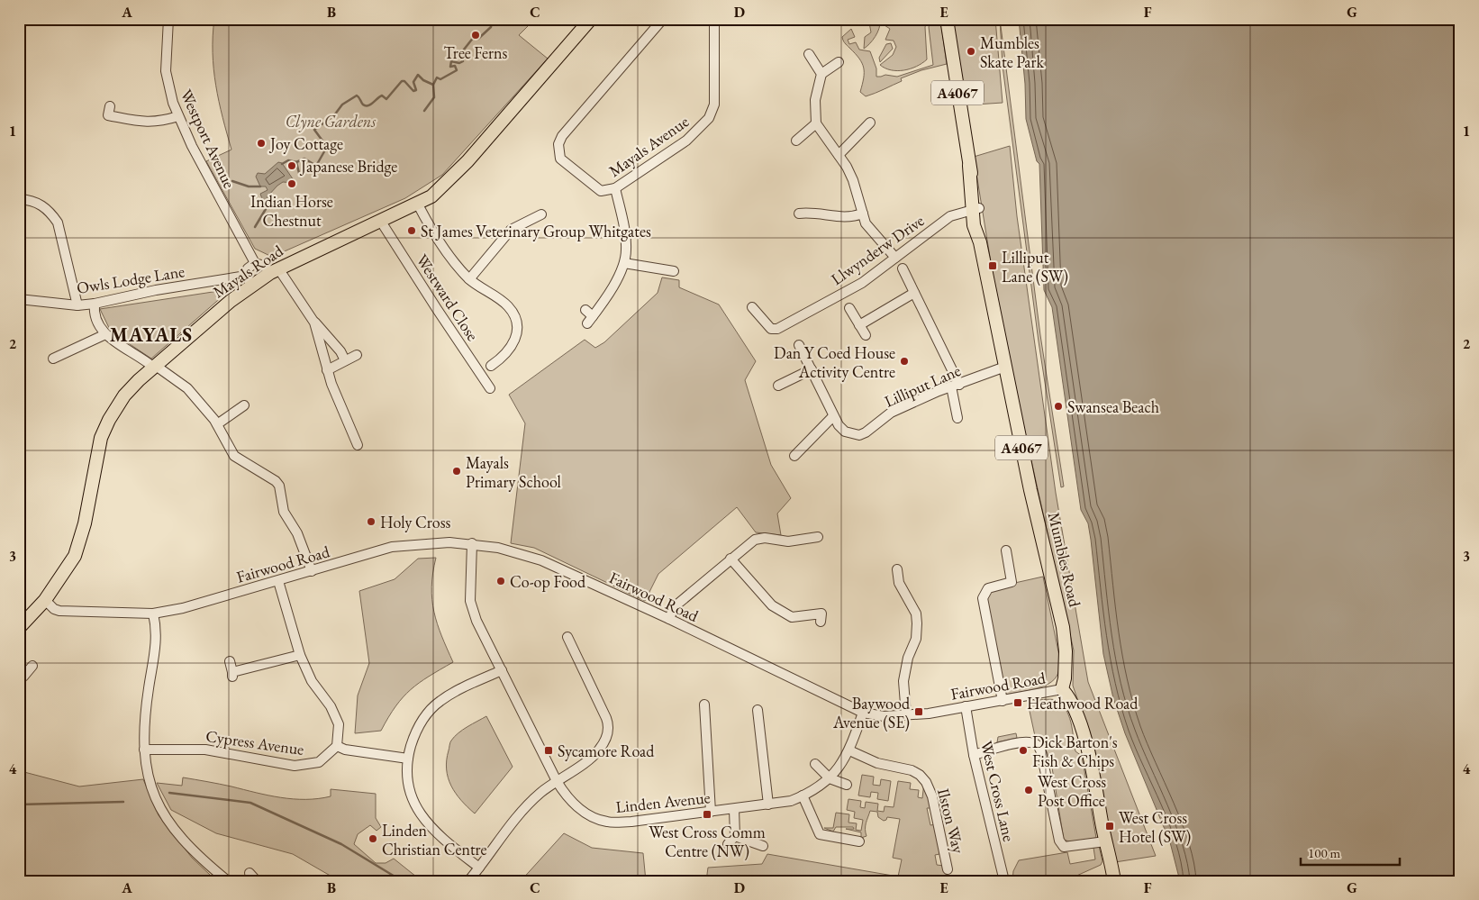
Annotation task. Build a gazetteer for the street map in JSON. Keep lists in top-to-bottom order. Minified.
{"streets":{"main road":["A4067","Mayals Road","Mumbles Road"],"street":["Westport Avenue","Mayals Avenue","Llwynderw Drive","Owls Lodge Lane","Westward Close","Lilliput Lane","Fairwood Road","Cypress Avenue","West Cross Lane","Linden Avenue","Ilston Way"]},"crossings":[["Llwynderw Drive","Mumbles Road"],["Mayals Road","Owls Lodge Lane"],["Mayals Road","Westward Close"],["Mayals Road","Fairwood Road"],["Lilliput Lane","Mumbles Road"],["Mumbles Road","Fairwood Road"],["Fairwood Road","West Cross Lane"],["Fairwood Road","Linden Avenue"],["Linden Avenue","Ilston Way"]],"districts":["MAYALS"],"parks":["Clyne Gardens"],"places":{"other":["Tree Ferns","Mumbles Skate Park","Joy Cottage","Japanese Bridge","Indian Horse Chestnut","St James Veterinary Group Whitgates","Dan Y Coed House Activity Centre","Swansea Beach","Mayals Primary School","Holy Cross","Co-op Food","Dick Barton's Fish & Chips","West Cross Post Office","Linden Christian Centre"],"transit":["Lilliput Lane (SW)","Heathwood Road","Baywood Avenue (SE)","Sycamore Road","West Cross Comm Centre (NW)","West Cross Hotel (SW)"]},"scale_bar":"100 m","grid":{"columns":["A","B","C","D","E","F","G"],"rows":["1","2","3","4"]}}
